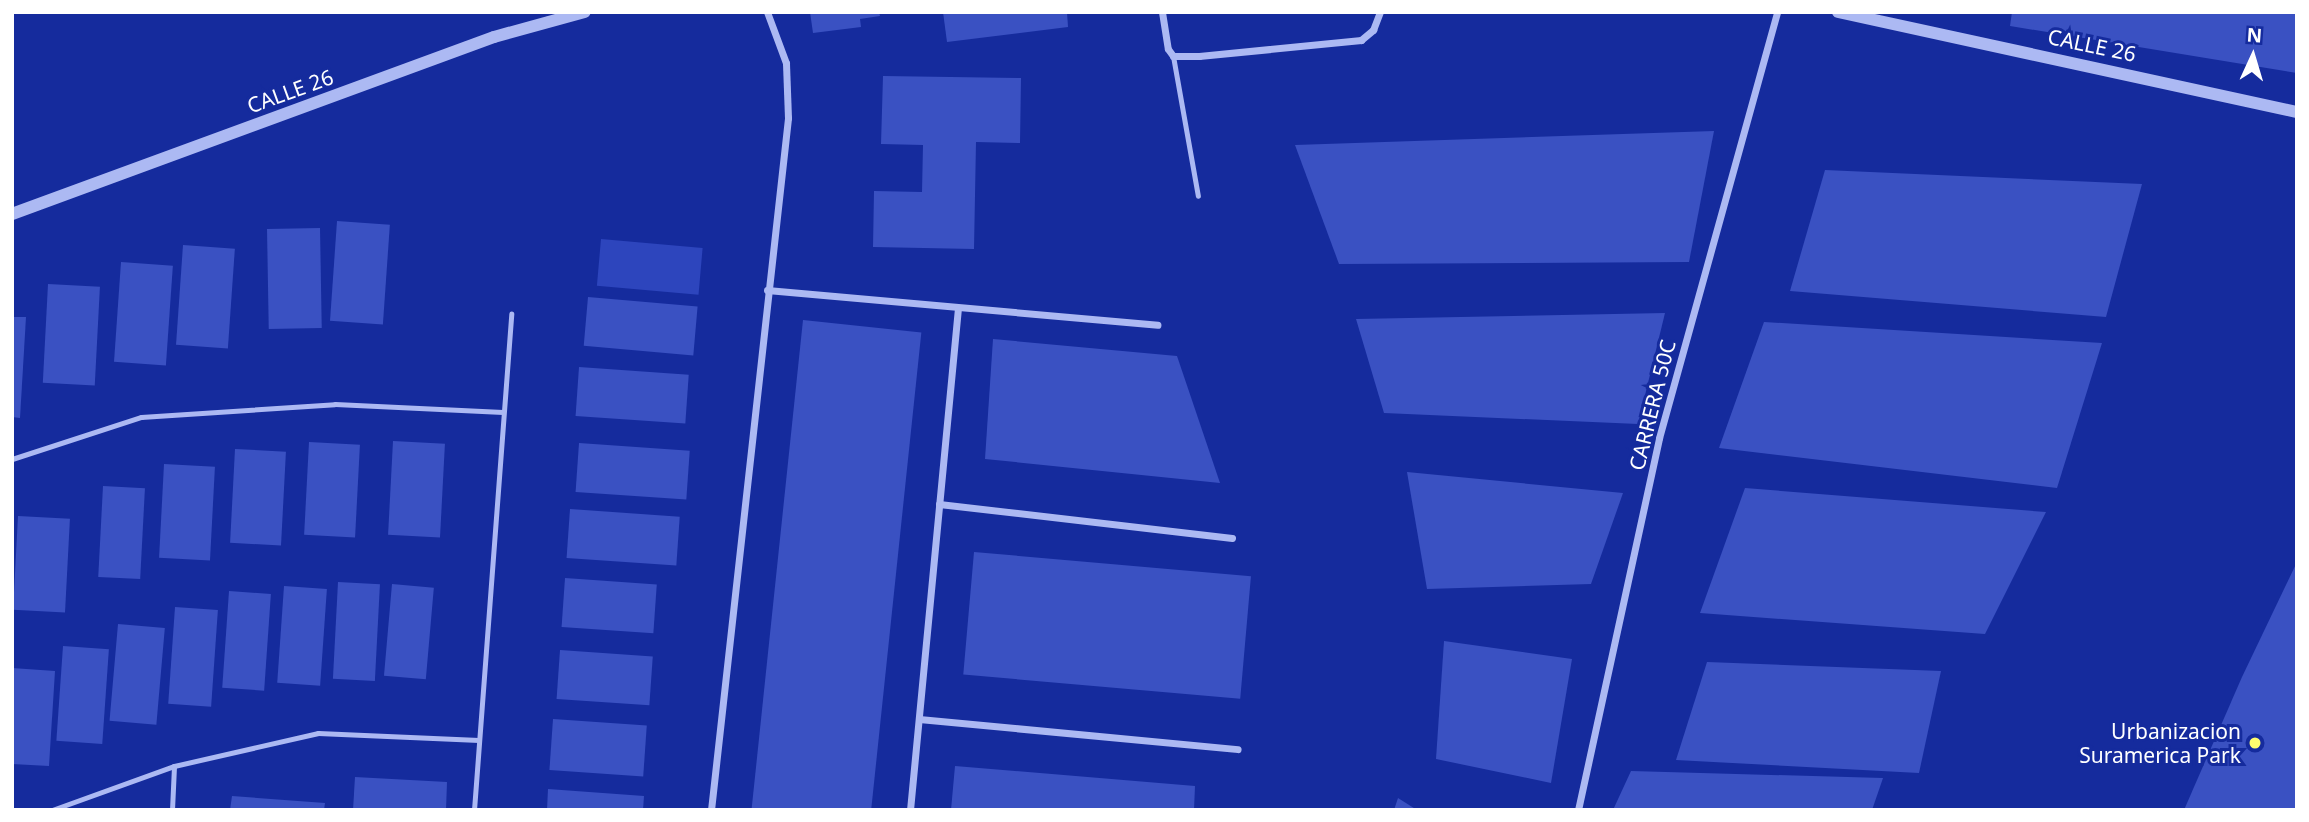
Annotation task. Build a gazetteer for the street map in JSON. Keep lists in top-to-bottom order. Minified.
{"streets":{"street":["CALLE 26","CARRERA 50C"]},"places":["Urbanizacion Suramerica Park"],"north":"top"}
